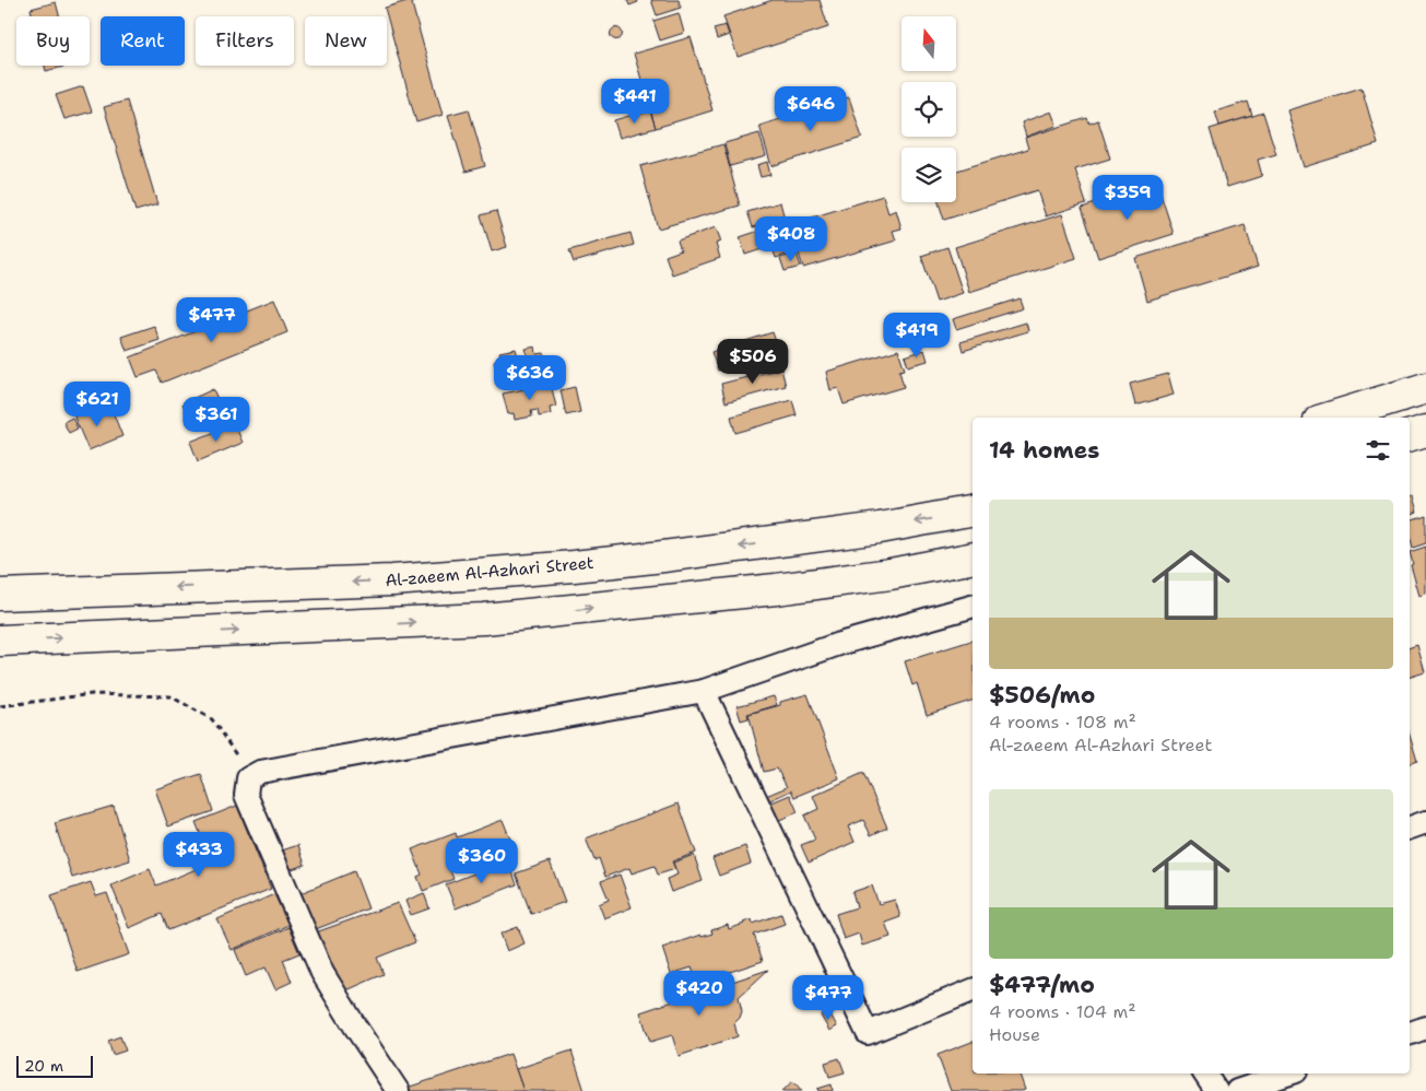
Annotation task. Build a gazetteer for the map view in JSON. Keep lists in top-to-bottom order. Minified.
{"streets":{"main road":["Al-zaeem Al-Azhari Street"]},"scale_bar":"20 m","north":"top","page":{"chip":["Buy","Rent","Filters","New"],"price":["$441","$646","$359","$408","$477","$419","$506","$636","$621","$361","$433","$360","$420","$477"],"heading":"14 homes","list":[{"name":"$506/mo","note":"4 rooms · 108 m² · Al-zaeem Al-Azhari Street"},{"name":"$477/mo","note":"4 rooms · 104 m² · House"}],"scale":"20 m"}}
